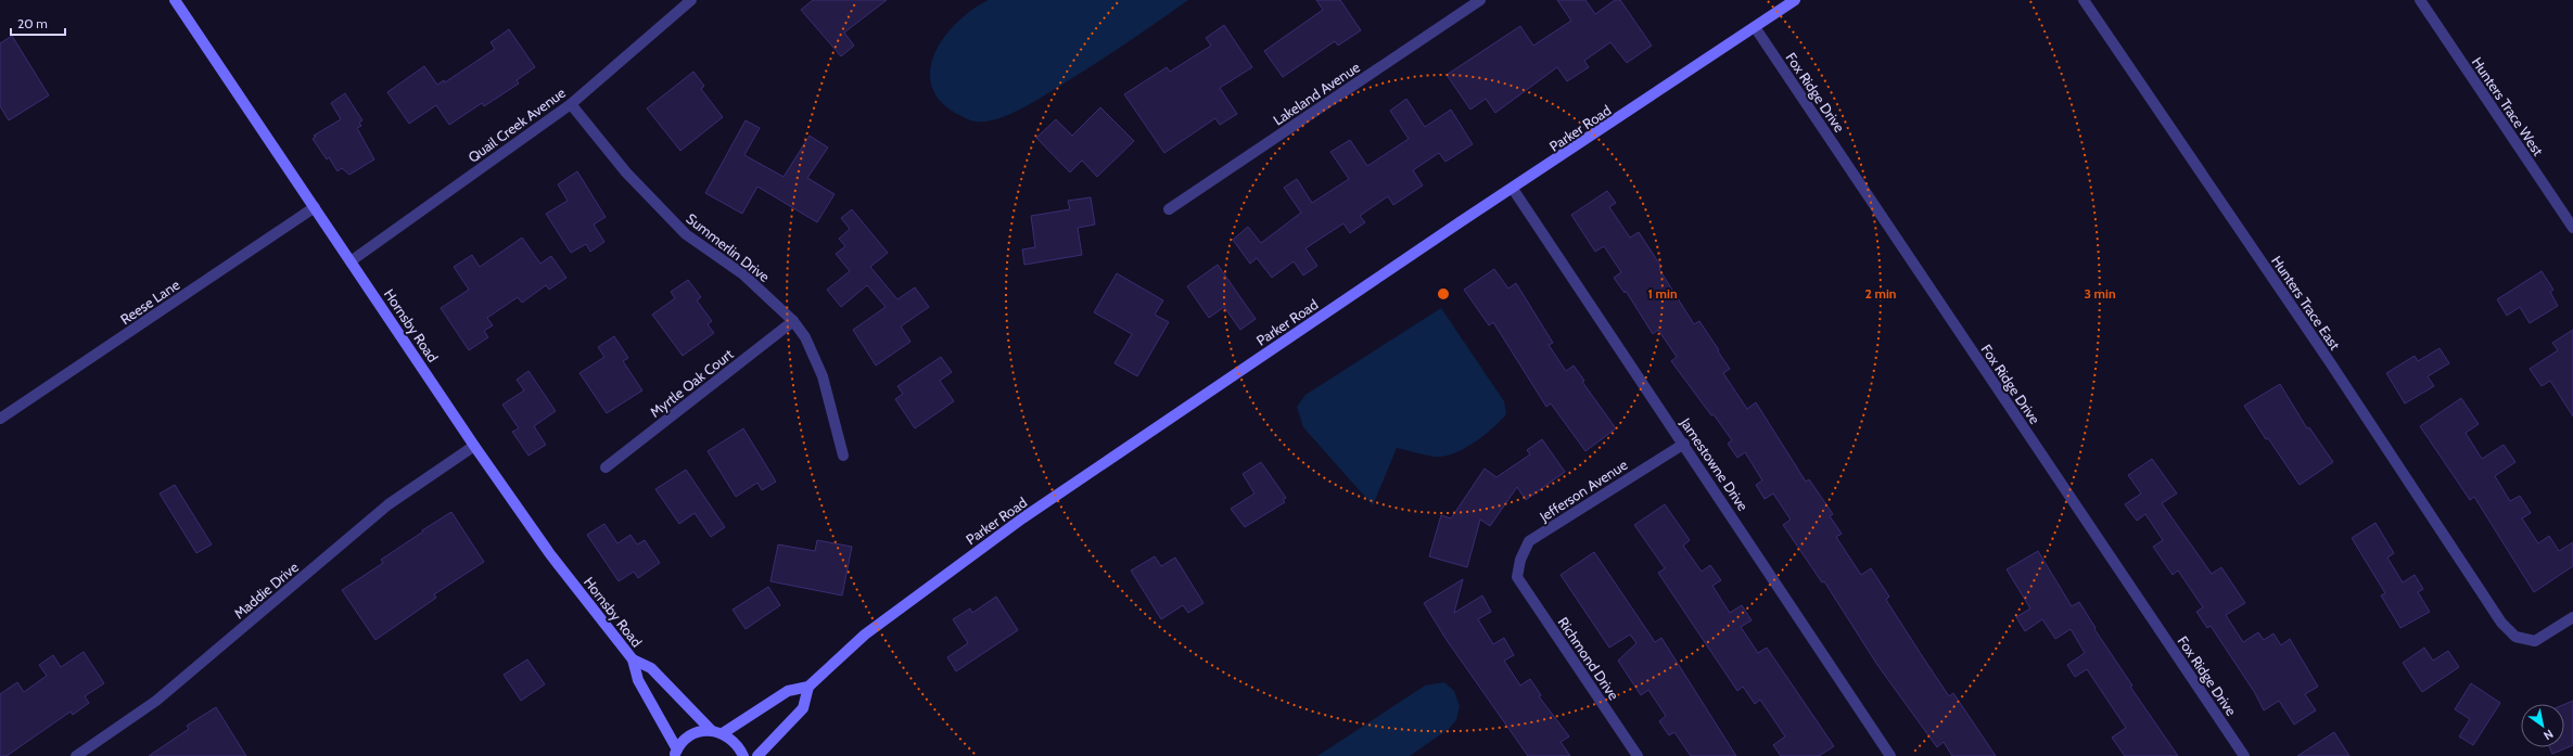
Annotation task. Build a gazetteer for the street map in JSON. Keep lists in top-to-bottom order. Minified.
{"streets":{"street":["Fox Ridge Drive","Lakeland Avenue","Hunters Trace West","Quail Creek Avenue","Parker Road","Summerlin Drive","Reese Lane","Hunters Trace East","Hornsby Road","Myrtle Oak Court","Jamestowne Drive","Jefferson Avenue","Maddie Drive","Richmond Drive"]},"crossings":[["Fox Ridge Drive","Parker Road"],["Quail Creek Avenue","Summerlin Drive"],["Quail Creek Avenue","Hornsby Road"],["Parker Road","Jamestowne Drive"],["Summerlin Drive","Myrtle Oak Court"],["Reese Lane","Hornsby Road"],["Hornsby Road","Maddie Drive"],["Jamestowne Drive","Jefferson Avenue"],["Jefferson Avenue","Richmond Drive"]],"scale_bar":"20 m","north":"bottom right","rings":["1 min","2 min","3 min"]}
